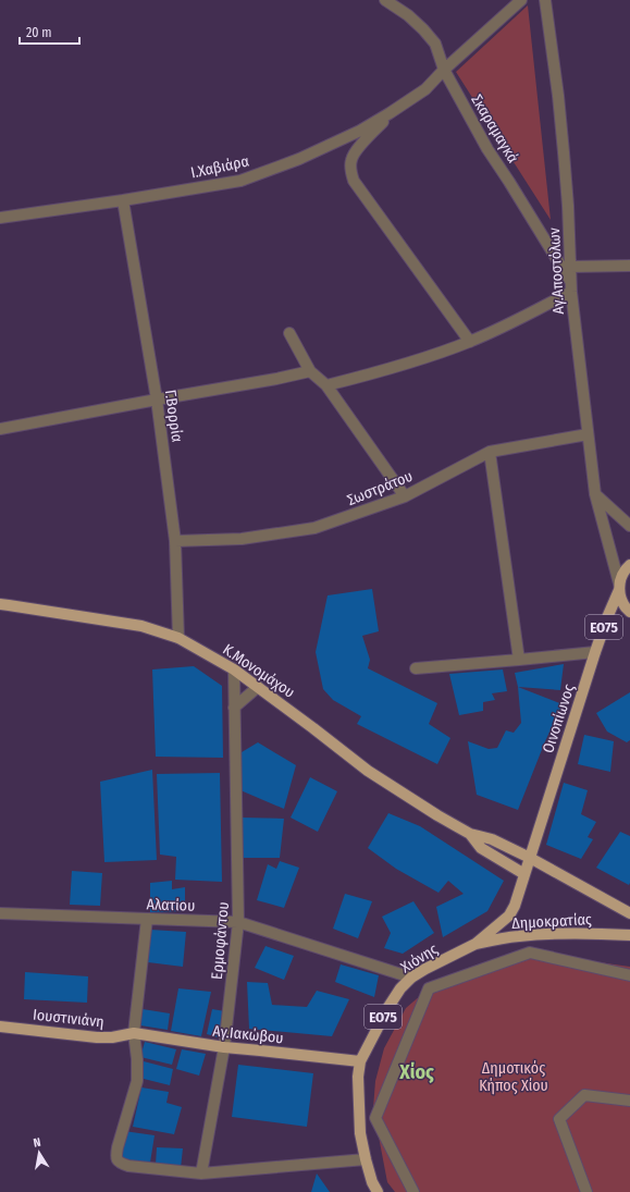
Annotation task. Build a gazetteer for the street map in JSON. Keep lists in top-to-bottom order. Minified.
{"streets":{"main road":["ΕΟ75","Κ.Μονομάχου","Οινοπίωνος","Δημοκρατίας","Χιόνης","Ιουστινιάνη","Αγ.Ιακώβου"],"street":["Σκαραμαγκά","Ι.Χαβιάρα","Αγ.Αποστόλων","Γ.Βορρία","Σωστράτου","Αλατίου","Ερμοφάντου"]},"crossings":[["Σκαραμαγκά","Ι.Χαβιάρα"],["Σκαραμαγκά","Αγ.Αποστόλων"],["Ι.Χαβιάρα","Γ.Βορρία"],["Αγ.Αποστόλων","Σωστράτου"],["Αγ.Αποστόλων","ΕΟ75"],["Αγ.Αποστόλων","Οινοπίωνος"],["Γ.Βορρία","Σωστράτου"],["Γ.Βορρία","Κ.Μονομάχου"],["ΕΟ75","Οινοπίωνος"],["ΕΟ75","Χιόνης"],["Κ.Μονομάχου","Οινοπίωνος"],["Κ.Μονομάχου","Δημοκρατίας"],["Κ.Μονομάχου","Ερμοφάντου"],["Κ.Μονομάχου","Χιόνης"],["Οινοπίωνος","Δημοκρατίας"],["Οινοπίωνος","Χιόνης"],["Αλατίου","Ερμοφάντου"],["Αλατίου","Χιόνης"],["Δημοκρατίας","Χιόνης"],["Ερμοφάντου","Αγ.Ιακώβου"],["Χιόνης","Αγ.Ιακώβου"],["Ιουστινιάνη","Αγ.Ιακώβου"]],"districts":["Χίος"],"parks":["Δημοτικός Κήπος Χίου"],"scale_bar":"20 m","north":"top"}
